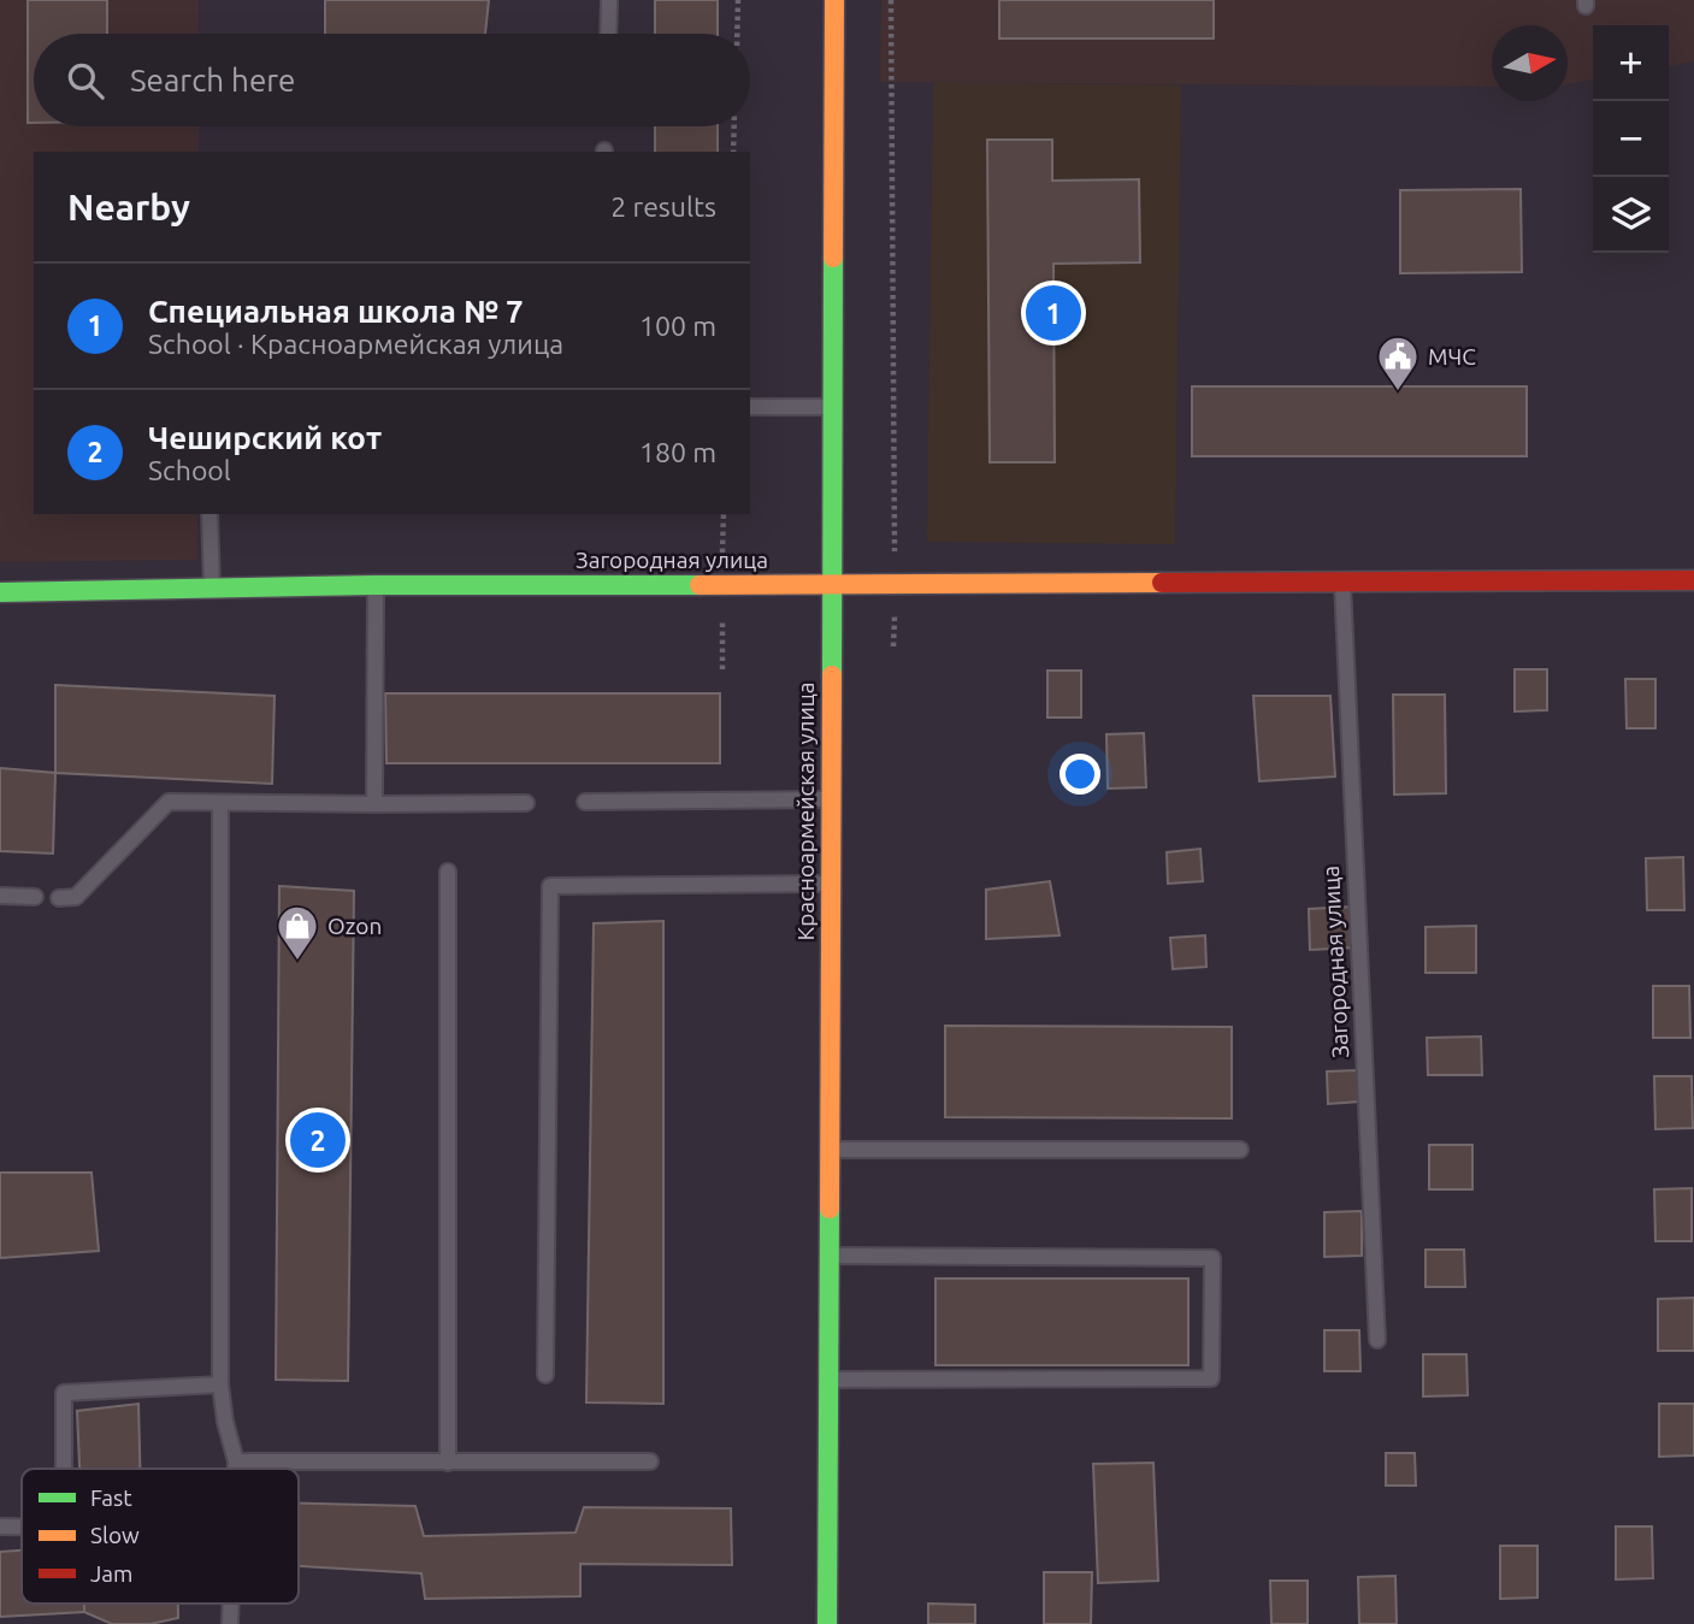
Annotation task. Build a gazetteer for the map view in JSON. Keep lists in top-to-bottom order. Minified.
{"streets":{"main road":["Загородная улица","Красноармейская улица"]},"crossings":[["Загородная улица","Красноармейская улица"]],"places":{"public building":["МЧС"],"shop":["Ozon"]},"legend":["Fast","Slow","Jam"],"north":"right","page":{"map_buttons":["+","−"],"search":"Search here","heading":["Nearby","2 results"],"list":[{"mark":"1","name":"Специальная школа № 7","note":"School · Красноармейская улица","value":"100 m"},{"mark":"2","name":"Чеширский кот","note":"School","value":"180 m"}],"pins":["1","2"]}}
